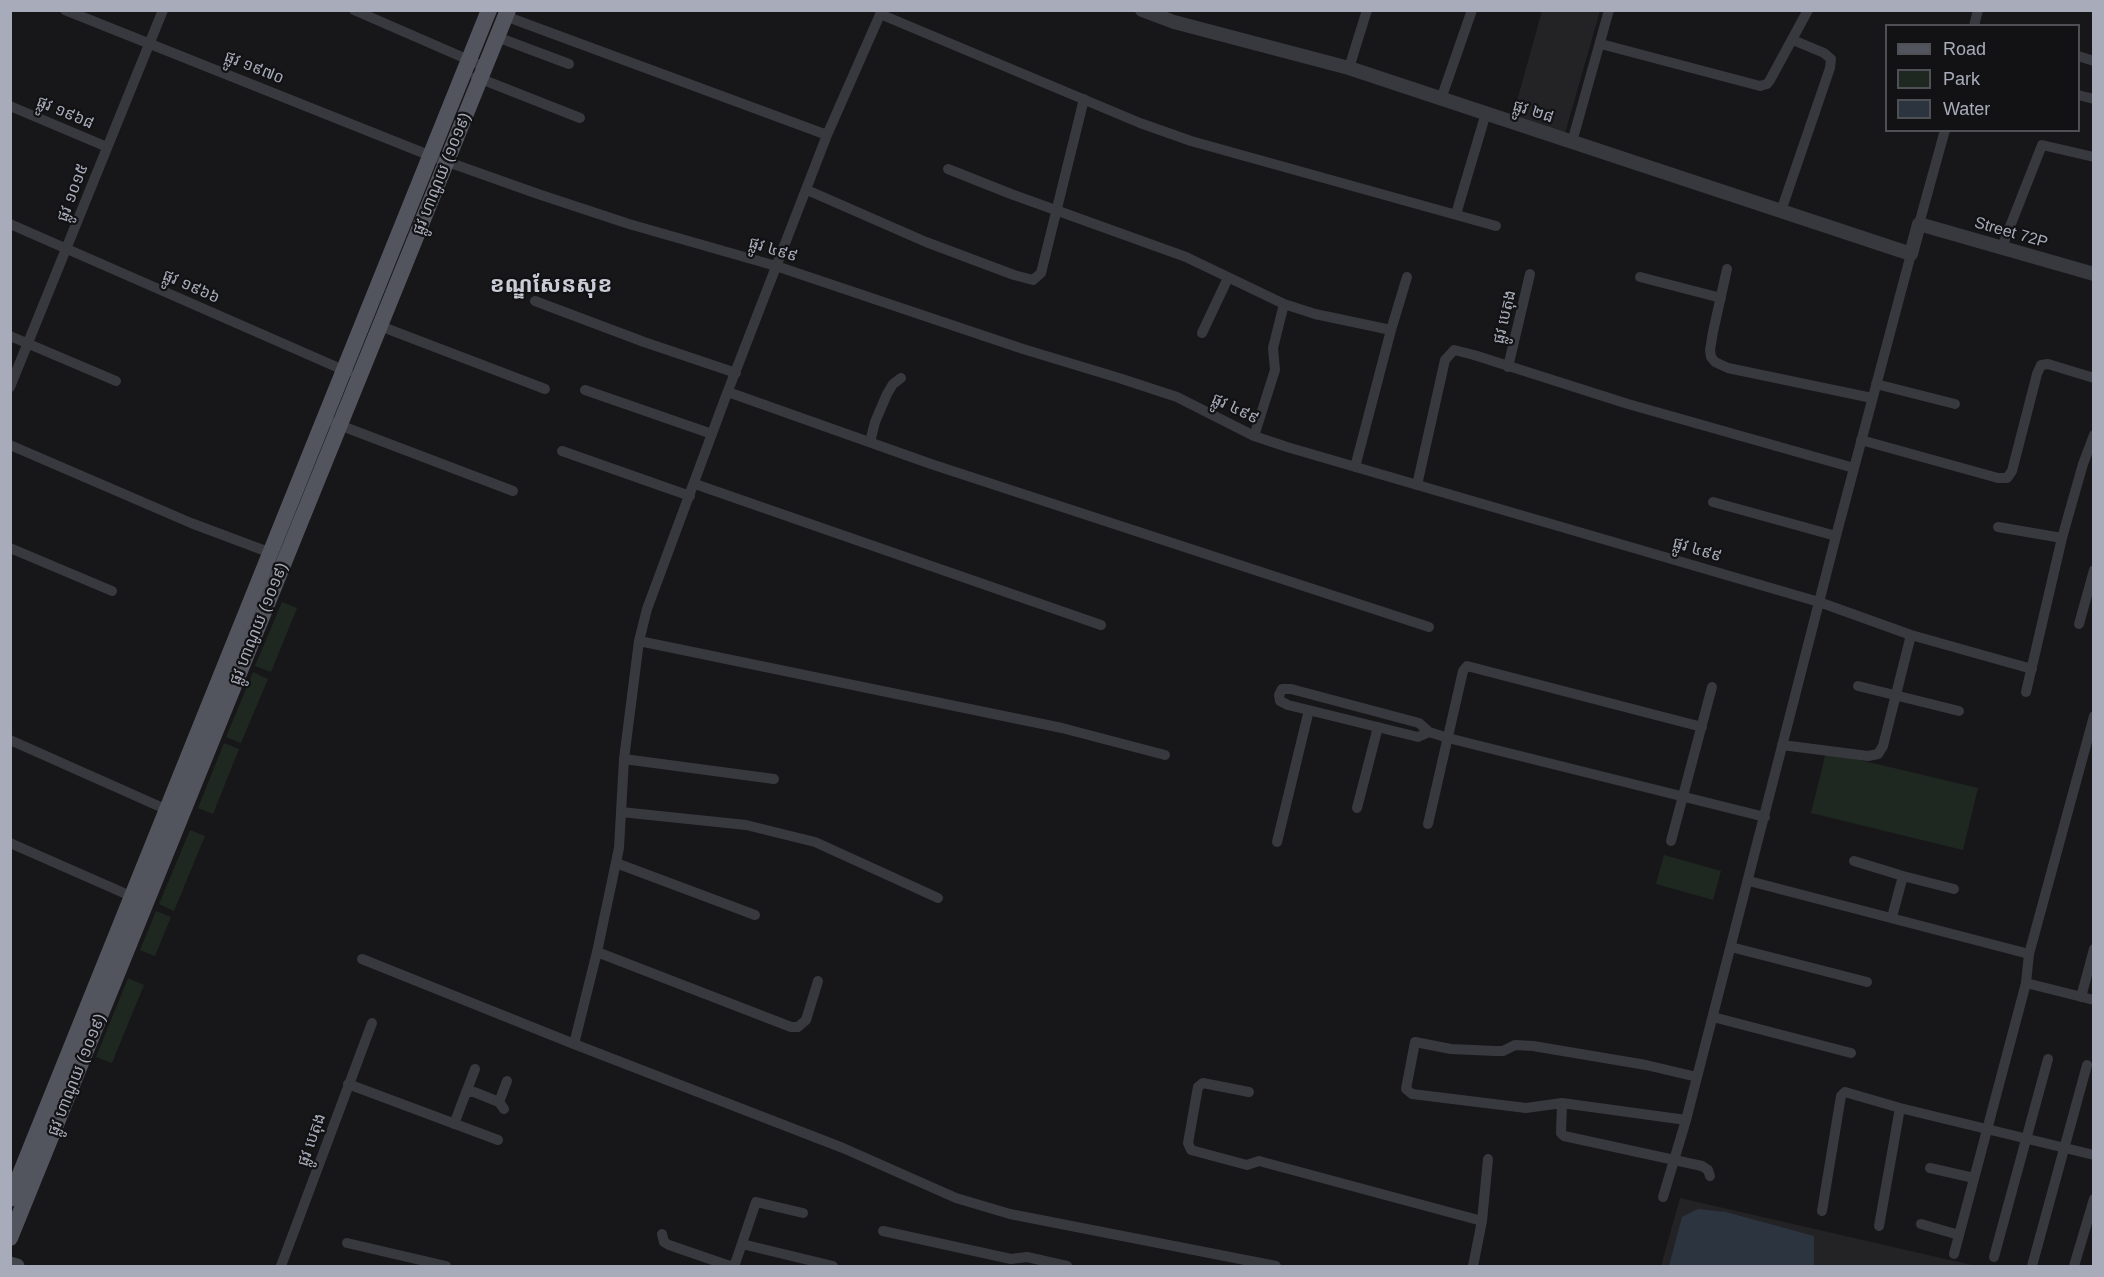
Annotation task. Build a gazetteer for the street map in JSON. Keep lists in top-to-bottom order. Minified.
{"streets":{"main road":["ផ្លូវ ហាណូយ (១០១៩)"],"street":["ផ្លូវ ១៩៧០","ផ្លូវ ២៨","ផ្លូវ ១៩៦៨","ផ្លូវ ១០១៥","Street 72P","ផ្លូវ ៤៩៩","ផ្លូវ ១៩៦៦","ផ្លូវ បេតុង"]},"crossings":[["ផ្លូវ ១៩៧០","ផ្លូវ ហាណូយ (១០១៩)"],["ផ្លូវ ១៩៧០","ផ្លូវ ១០១៥"],["ផ្លូវ ១៩៧០","ផ្លូវ ៤៩៩"],["ផ្លូវ ១៩៦៨","ផ្លូវ ១០១៥"],["ផ្លូវ ហាណូយ (១០១៩)","ផ្លូវ ៤៩៩"],["ផ្លូវ ហាណូយ (១០១៩)","ផ្លូវ ១៩៦៦"],["ផ្លូវ ១០១៥","ផ្លូវ ១៩៦៦"]],"districts":["ខណ្ឌសែនសុខ"],"legend":["Road","Park","Water"]}
